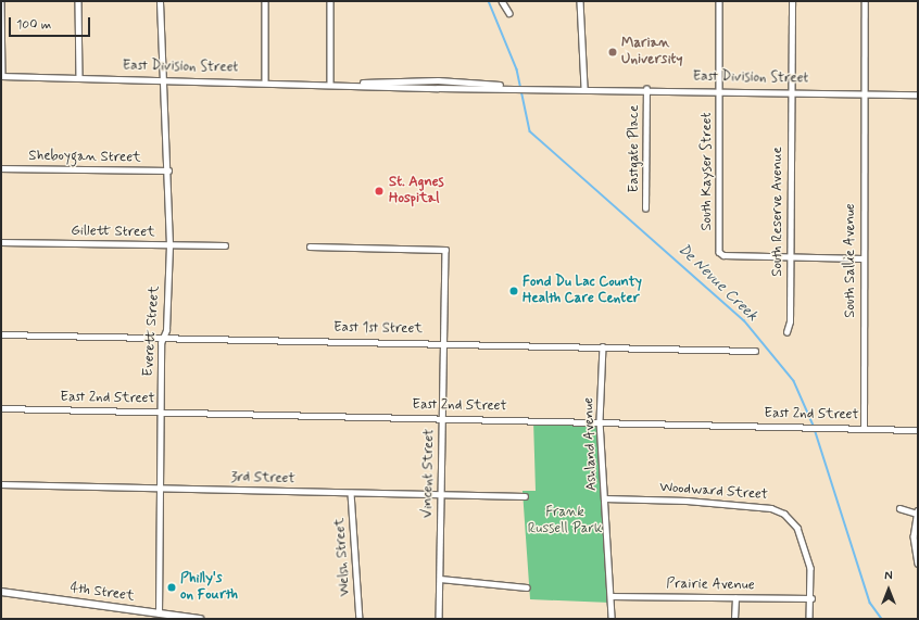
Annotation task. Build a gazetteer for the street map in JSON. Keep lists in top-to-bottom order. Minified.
{"streets":{"street":["East Division Street","Eastgate Place","Sheboygan Street","South Kayser Street","South Reserve Avenue","Gillett Street","South Sallie Avenue","East 1st Street","Everett Street","East 2nd Street","Ashland Avenue","Vincent Street","3rd Street","Woodward Street","Welsh Street","Prairie Avenue","4th Street"]},"crossings":[["East Division Street","Eastgate Place"],["East Division Street","South Kayser Street"],["East Division Street","South Reserve Avenue"],["East Division Street","South Sallie Avenue"],["East Division Street","Everett Street"],["Sheboygan Street","Everett Street"],["South Kayser Street","South Reserve Avenue"],["Gillett Street","Everett Street"],["South Sallie Avenue","East 2nd Street"],["East 1st Street","Everett Street"],["East 1st Street","Ashland Avenue"],["East 1st Street","Vincent Street"],["Everett Street","East 2nd Street"],["Everett Street","3rd Street"],["Everett Street","4th Street"],["East 2nd Street","Ashland Avenue"],["East 2nd Street","Vincent Street"],["Ashland Avenue","Woodward Street"],["Ashland Avenue","Prairie Avenue"],["Vincent Street","3rd Street"],["3rd Street","Welsh Street"],["Woodward Street","Prairie Avenue"]],"water":["De Nevue Creek"],"parks":["Frank Russell Park"],"places":["Marian University","St. Agnes Hospital","Fond Du Lac County Health Care Center","Philly's on Fourth"],"scale_bar":"100 m","north":"top"}
